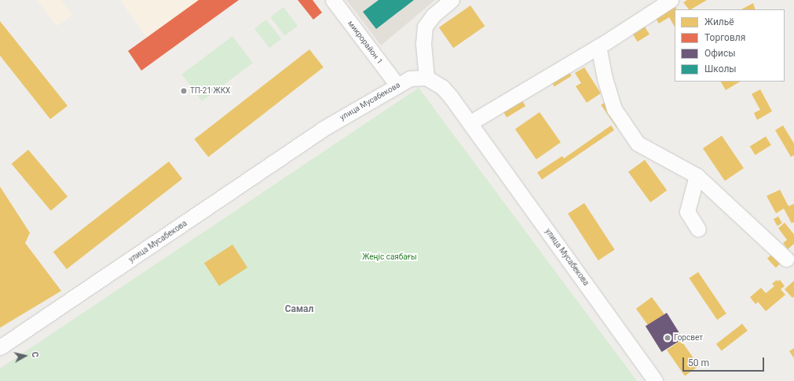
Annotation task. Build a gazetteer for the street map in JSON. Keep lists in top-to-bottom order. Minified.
{"streets":{"street":["микрорайон 1","улица Мусабекова"]},"crossings":[["микрорайон 1","улица Мусабекова"]],"districts":["Самал"],"parks":["Жеңіс саябағы"],"places":["ТП-21 ЖКХ","Горсвет"],"legend":["Жильё","Торговля","Офисы","Школы"],"scale_bar":"50 m","north":"right"}
